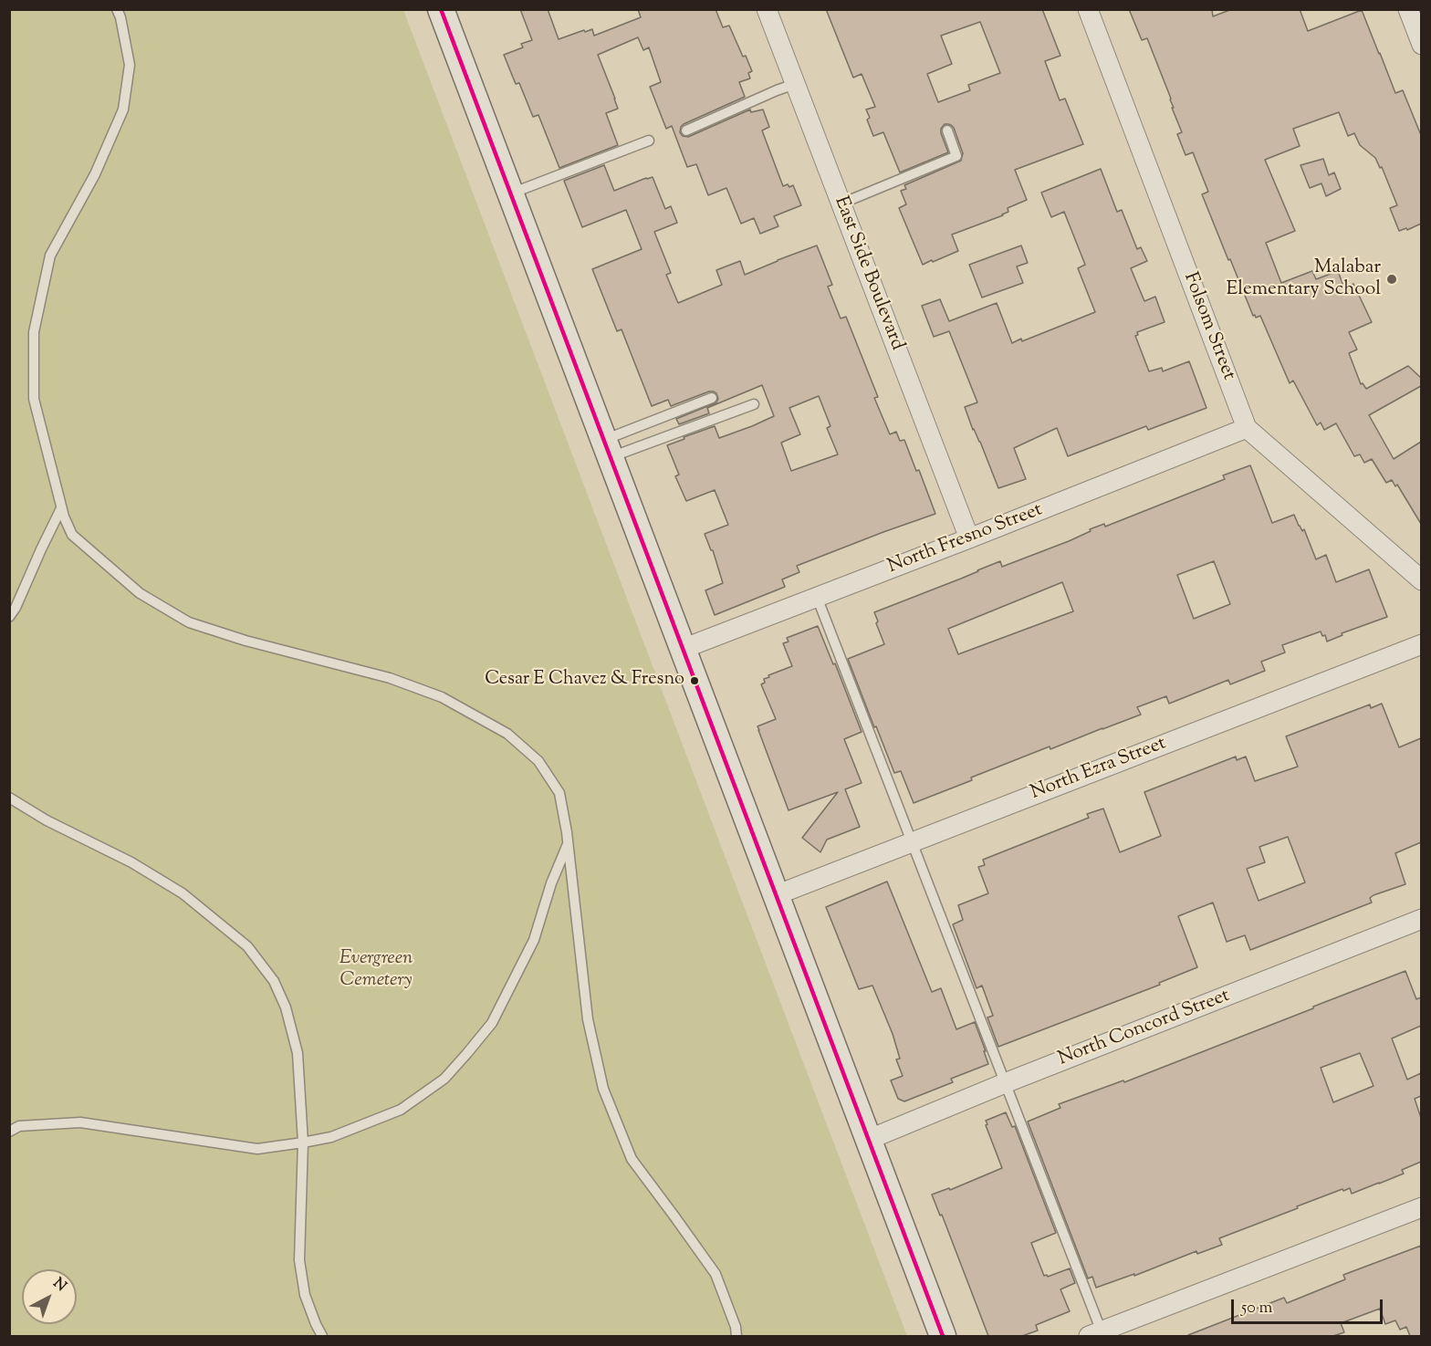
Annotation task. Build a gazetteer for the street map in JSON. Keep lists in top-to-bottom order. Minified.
{"streets":{"street":["East Side Boulevard","Folsom Street","North Fresno Street","North Ezra Street","North Concord Street"]},"crossings":[["East Side Boulevard","North Fresno Street"],["Folsom Street","North Fresno Street"]],"parks":["Evergreen Cemetery"],"places":["Malabar Elementary School","Cesar E Chavez & Fresno"],"scale_bar":"50 m","north":"top right"}
